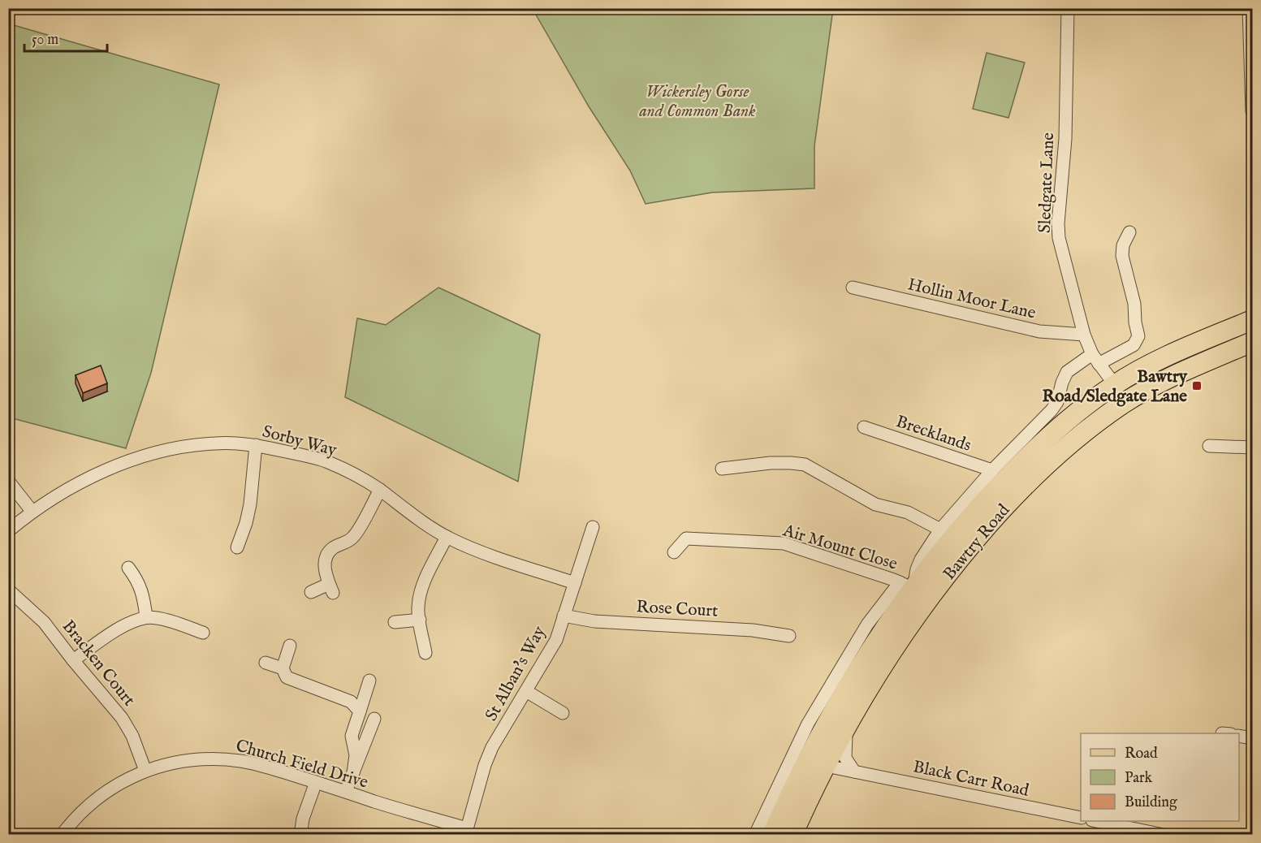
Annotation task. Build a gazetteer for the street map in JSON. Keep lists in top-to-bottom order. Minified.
{"streets":{"main road":["Bawtry Road"],"street":["Sledgate Lane","Hollin Moor Lane","Brecklands","Sorby Way","Air Mount Close","Rose Court","Bracken Court","St Alban's Way","Church Field Drive","Black Carr Road"]},"crossings":[["Sledgate Lane","Hollin Moor Lane"],["Sledgate Lane","Bawtry Road"],["Brecklands","Bawtry Road"],["Sorby Way","St Alban's Way"],["Bawtry Road","Air Mount Close"],["Bawtry Road","Black Carr Road"],["Rose Court","St Alban's Way"],["Bracken Court","Church Field Drive"],["St Alban's Way","Church Field Drive"]],"parks":["Wickersley Gorse and Common Bank"],"places":{"transit":["Bawtry Road/Sledgate Lane"]},"legend":["Road","Park","Building"],"scale_bar":"50 m"}
